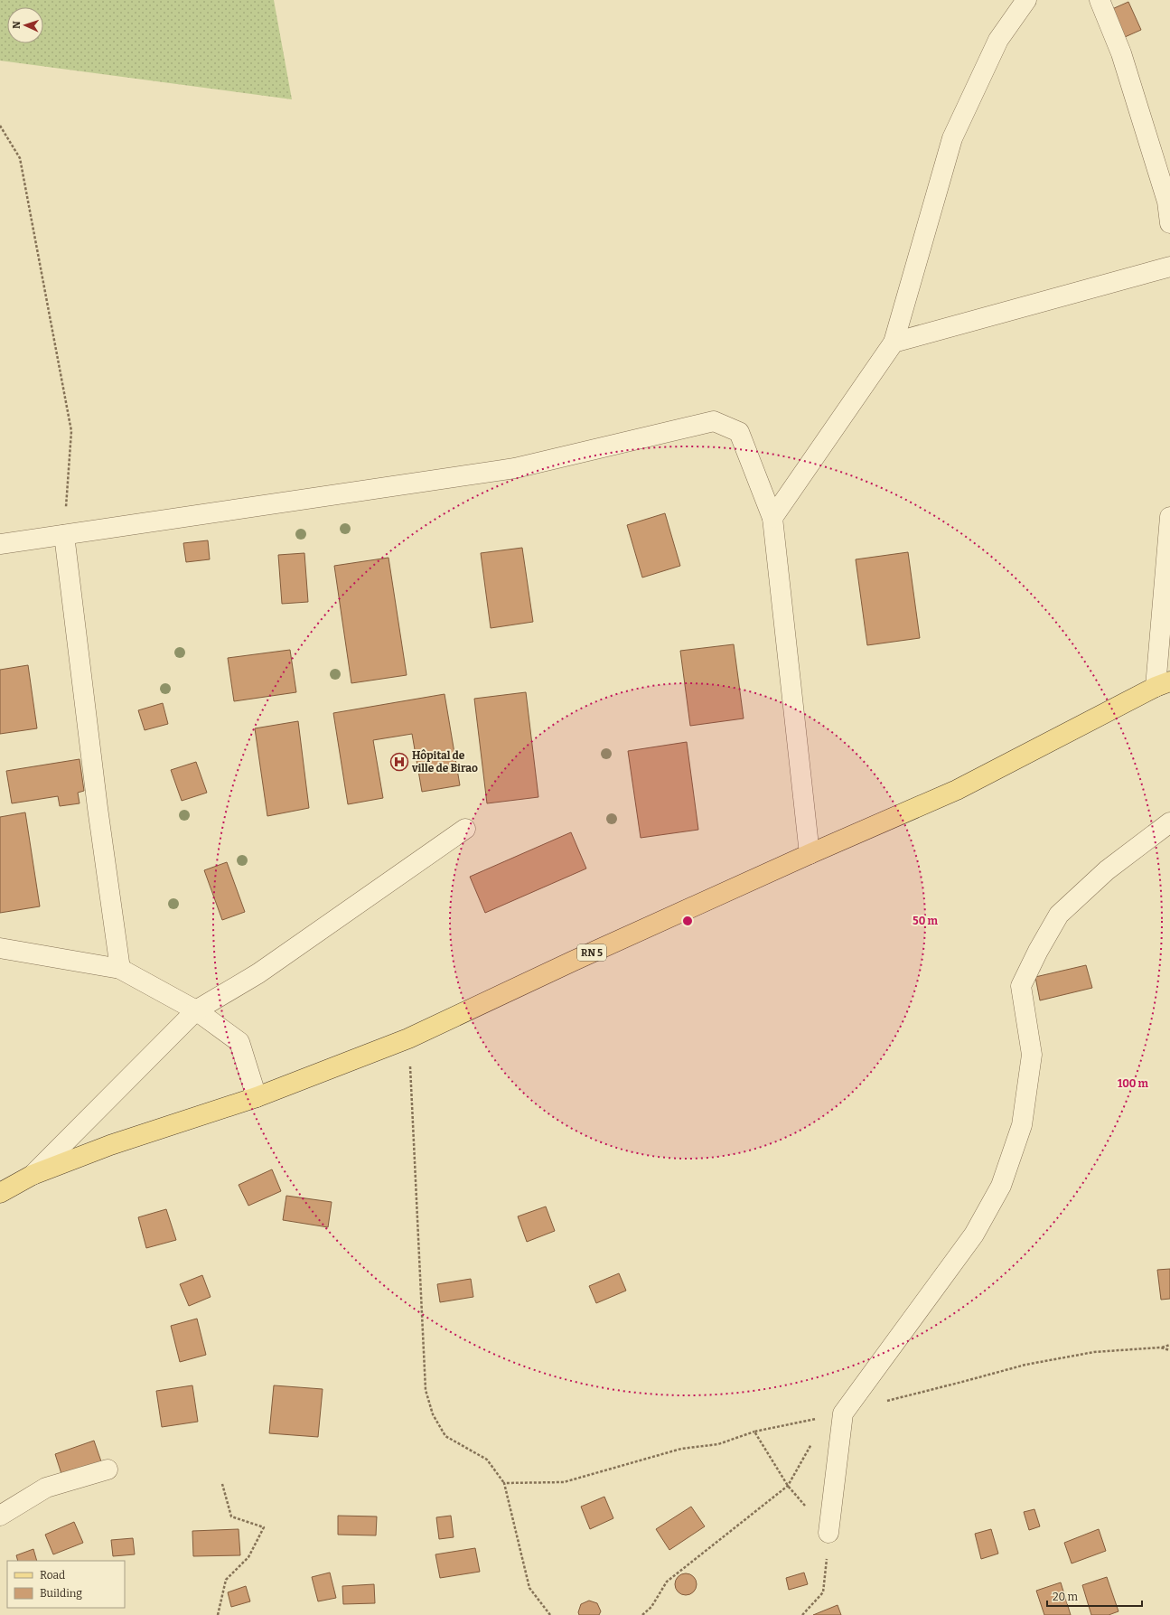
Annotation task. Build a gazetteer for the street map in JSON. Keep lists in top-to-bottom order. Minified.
{"streets":{"main road":["RN 5"]},"places":{"hospital":["Hôpital de ville de Birao"]},"legend":["Road","Building"],"scale_bar":"20 m","north":"left","rings":["50 m","100 m"]}
